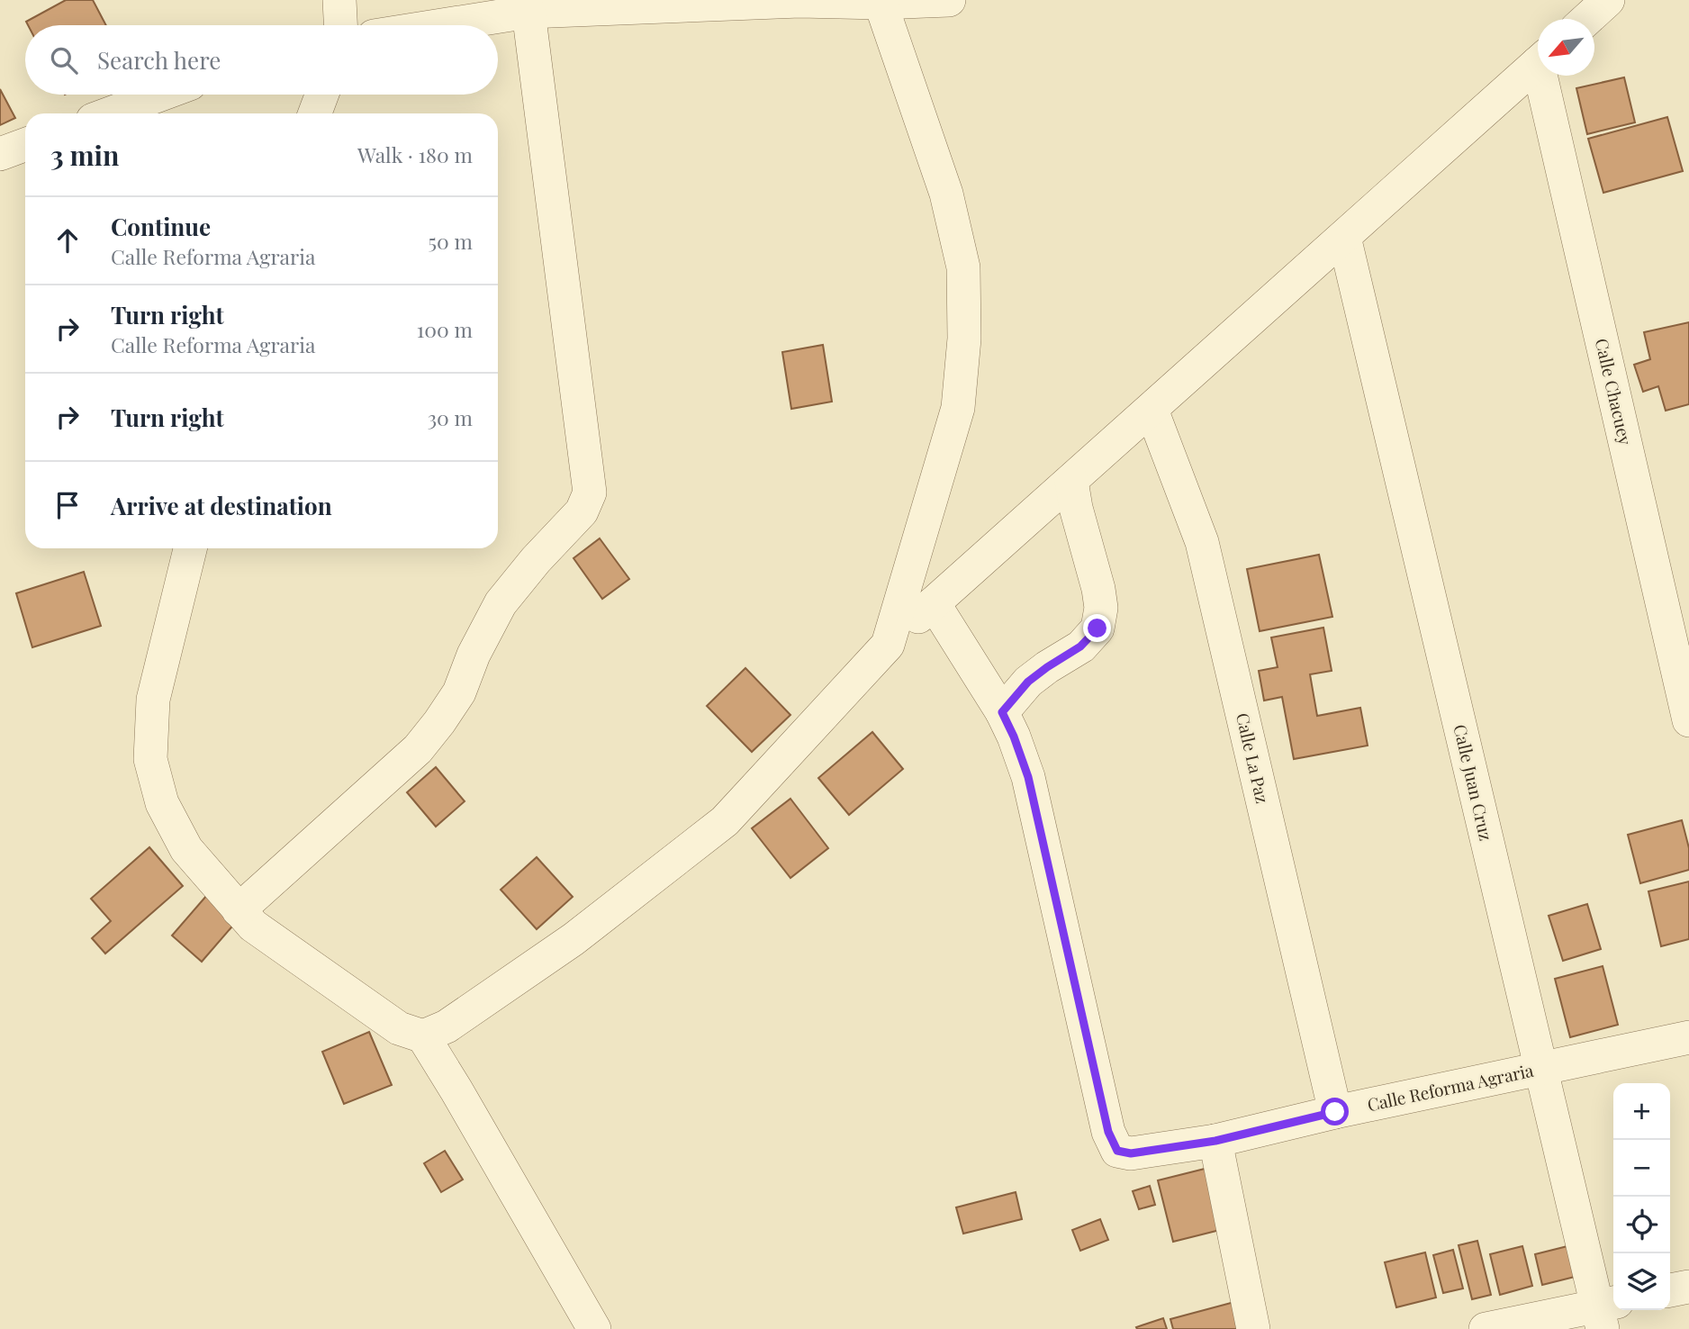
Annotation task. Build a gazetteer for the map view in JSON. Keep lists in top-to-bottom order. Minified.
{"streets":{"street":["Calle Chacuey","Calle La Paz","Calle Juan Cruz","Calle Reforma Agraria"]},"crossings":[["Calle La Paz","Calle Reforma Agraria"],["Calle Juan Cruz","Calle Reforma Agraria"]],"north":"bottom left","page":{"search":"Search here","heading":["3 min","Walk · 180 m"],"list":[["Continue","Calle Reforma Agraria","50 m"],["Turn right","Calle Reforma Agraria","100 m"],["Turn right","30 m"],"Arrive at destination"],"map_buttons":["+","−"]}}
